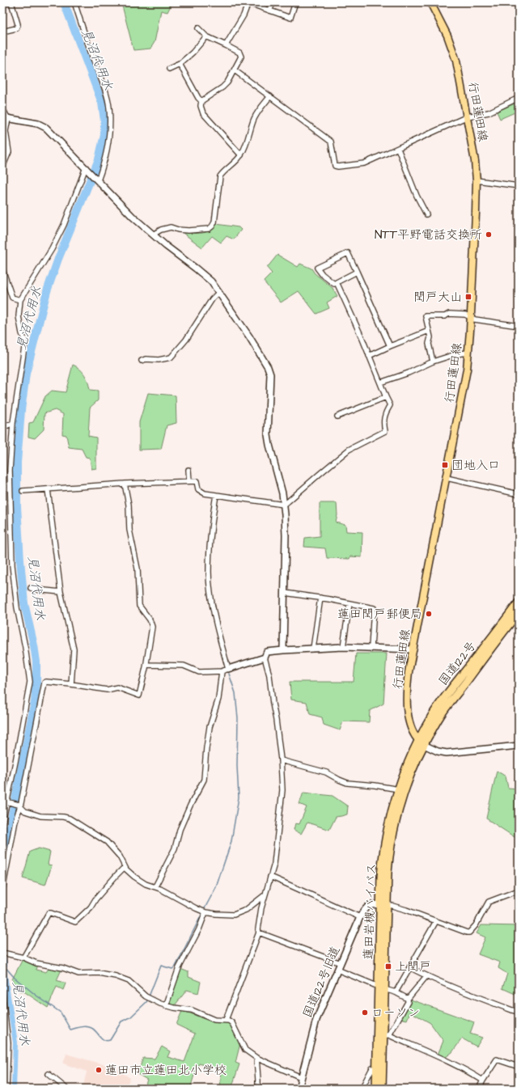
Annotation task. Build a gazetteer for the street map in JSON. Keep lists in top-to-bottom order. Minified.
{"streets":{"highway":["国道122号","蓮田岩槻バイパス"],"main road":["行田蓮田線"],"street":["国道122号旧道"]},"crossings":[["行田蓮田線","国道122号"],["行田蓮田線","蓮田岩槻バイパス"],["国道122号","蓮田岩槻バイパス"],["蓮田岩槻バイパス","国道122号旧道"]],"water":["見沼代用水"],"places":{"other":["NTT平野電話交換所","蓮田閏戸郵便局","ローソン","蓮田市立蓮田北小学校"],"transit":["閏戸大山","団地入口","上閏戸"]}}
